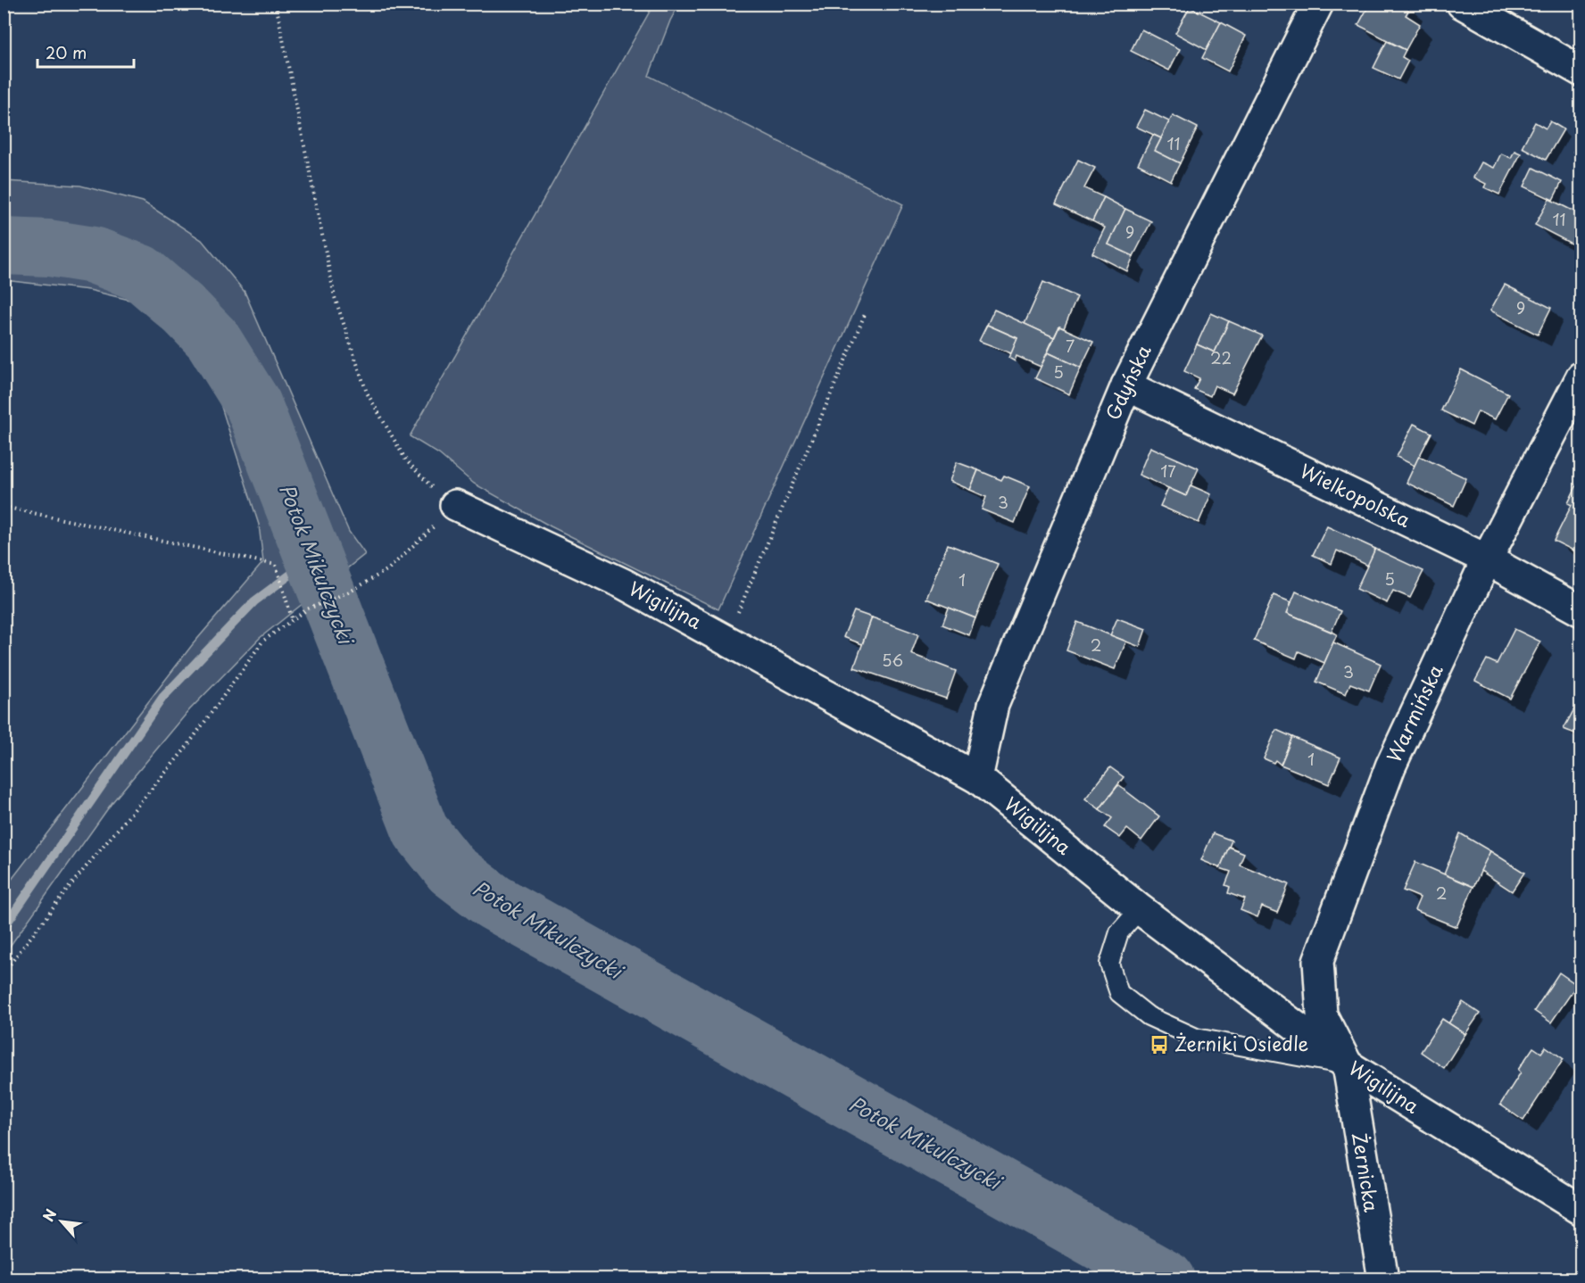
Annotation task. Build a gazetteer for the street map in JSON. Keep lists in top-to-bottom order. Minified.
{"streets":{"street":["Gdyńska","Wielkopolska","Wigilijna","Warmińska","Żernicka"]},"crossings":[["Gdyńska","Wielkopolska"],["Gdyńska","Wigilijna"],["Wielkopolska","Warmińska"],["Wigilijna","Warmińska"],["Wigilijna","Żernicka"],["Warmińska","Żernicka"]],"water":["Potok Mikulczycki"],"places":{"bus stop":["Żerniki Osiedle"]},"house_numbers":["11","11","9","9","7","22","5","17","3","5","1","2","56","3","1","2"],"scale_bar":"20 m","north":"top left"}
